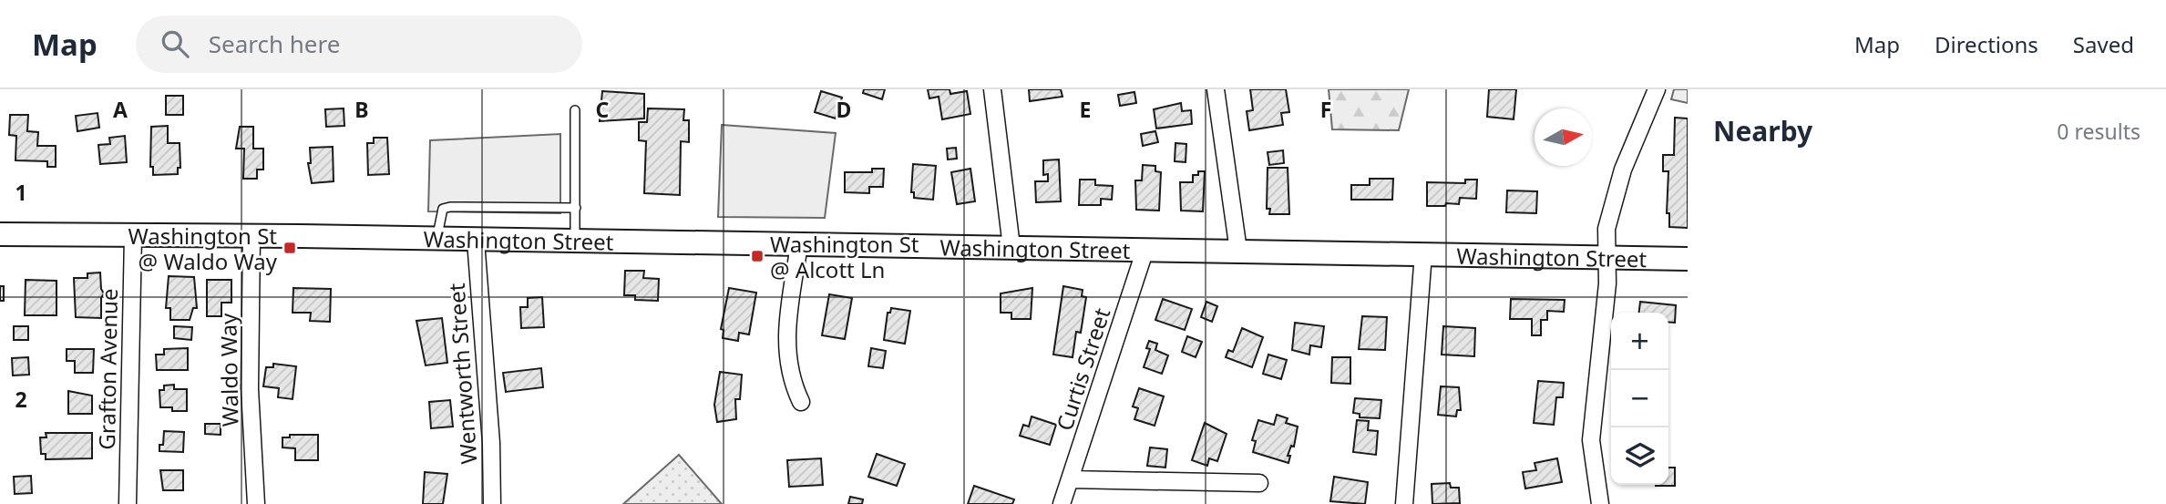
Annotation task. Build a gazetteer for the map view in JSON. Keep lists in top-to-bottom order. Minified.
{"streets":{"main road":["Washington Street"],"street":["Grafton Avenue","Curtis Street","Waldo Way","Wentworth Street"]},"crossings":[["Washington Street","Grafton Avenue"],["Washington Street","Curtis Street"],["Washington Street","Waldo Way"],["Washington Street","Wentworth Street"]],"places":{"transit":["Washington St @ Waldo Way","Washington St @ Alcott Ln"]},"north":"right","page":{"header":"Map","search":"Search here","nav":["Map","Directions","Saved"],"heading":["Nearby","0 results"],"map_buttons":["+","−"]},"grid":{"columns":["A","B","C","D","E","F"],"rows":["1","2"]}}
